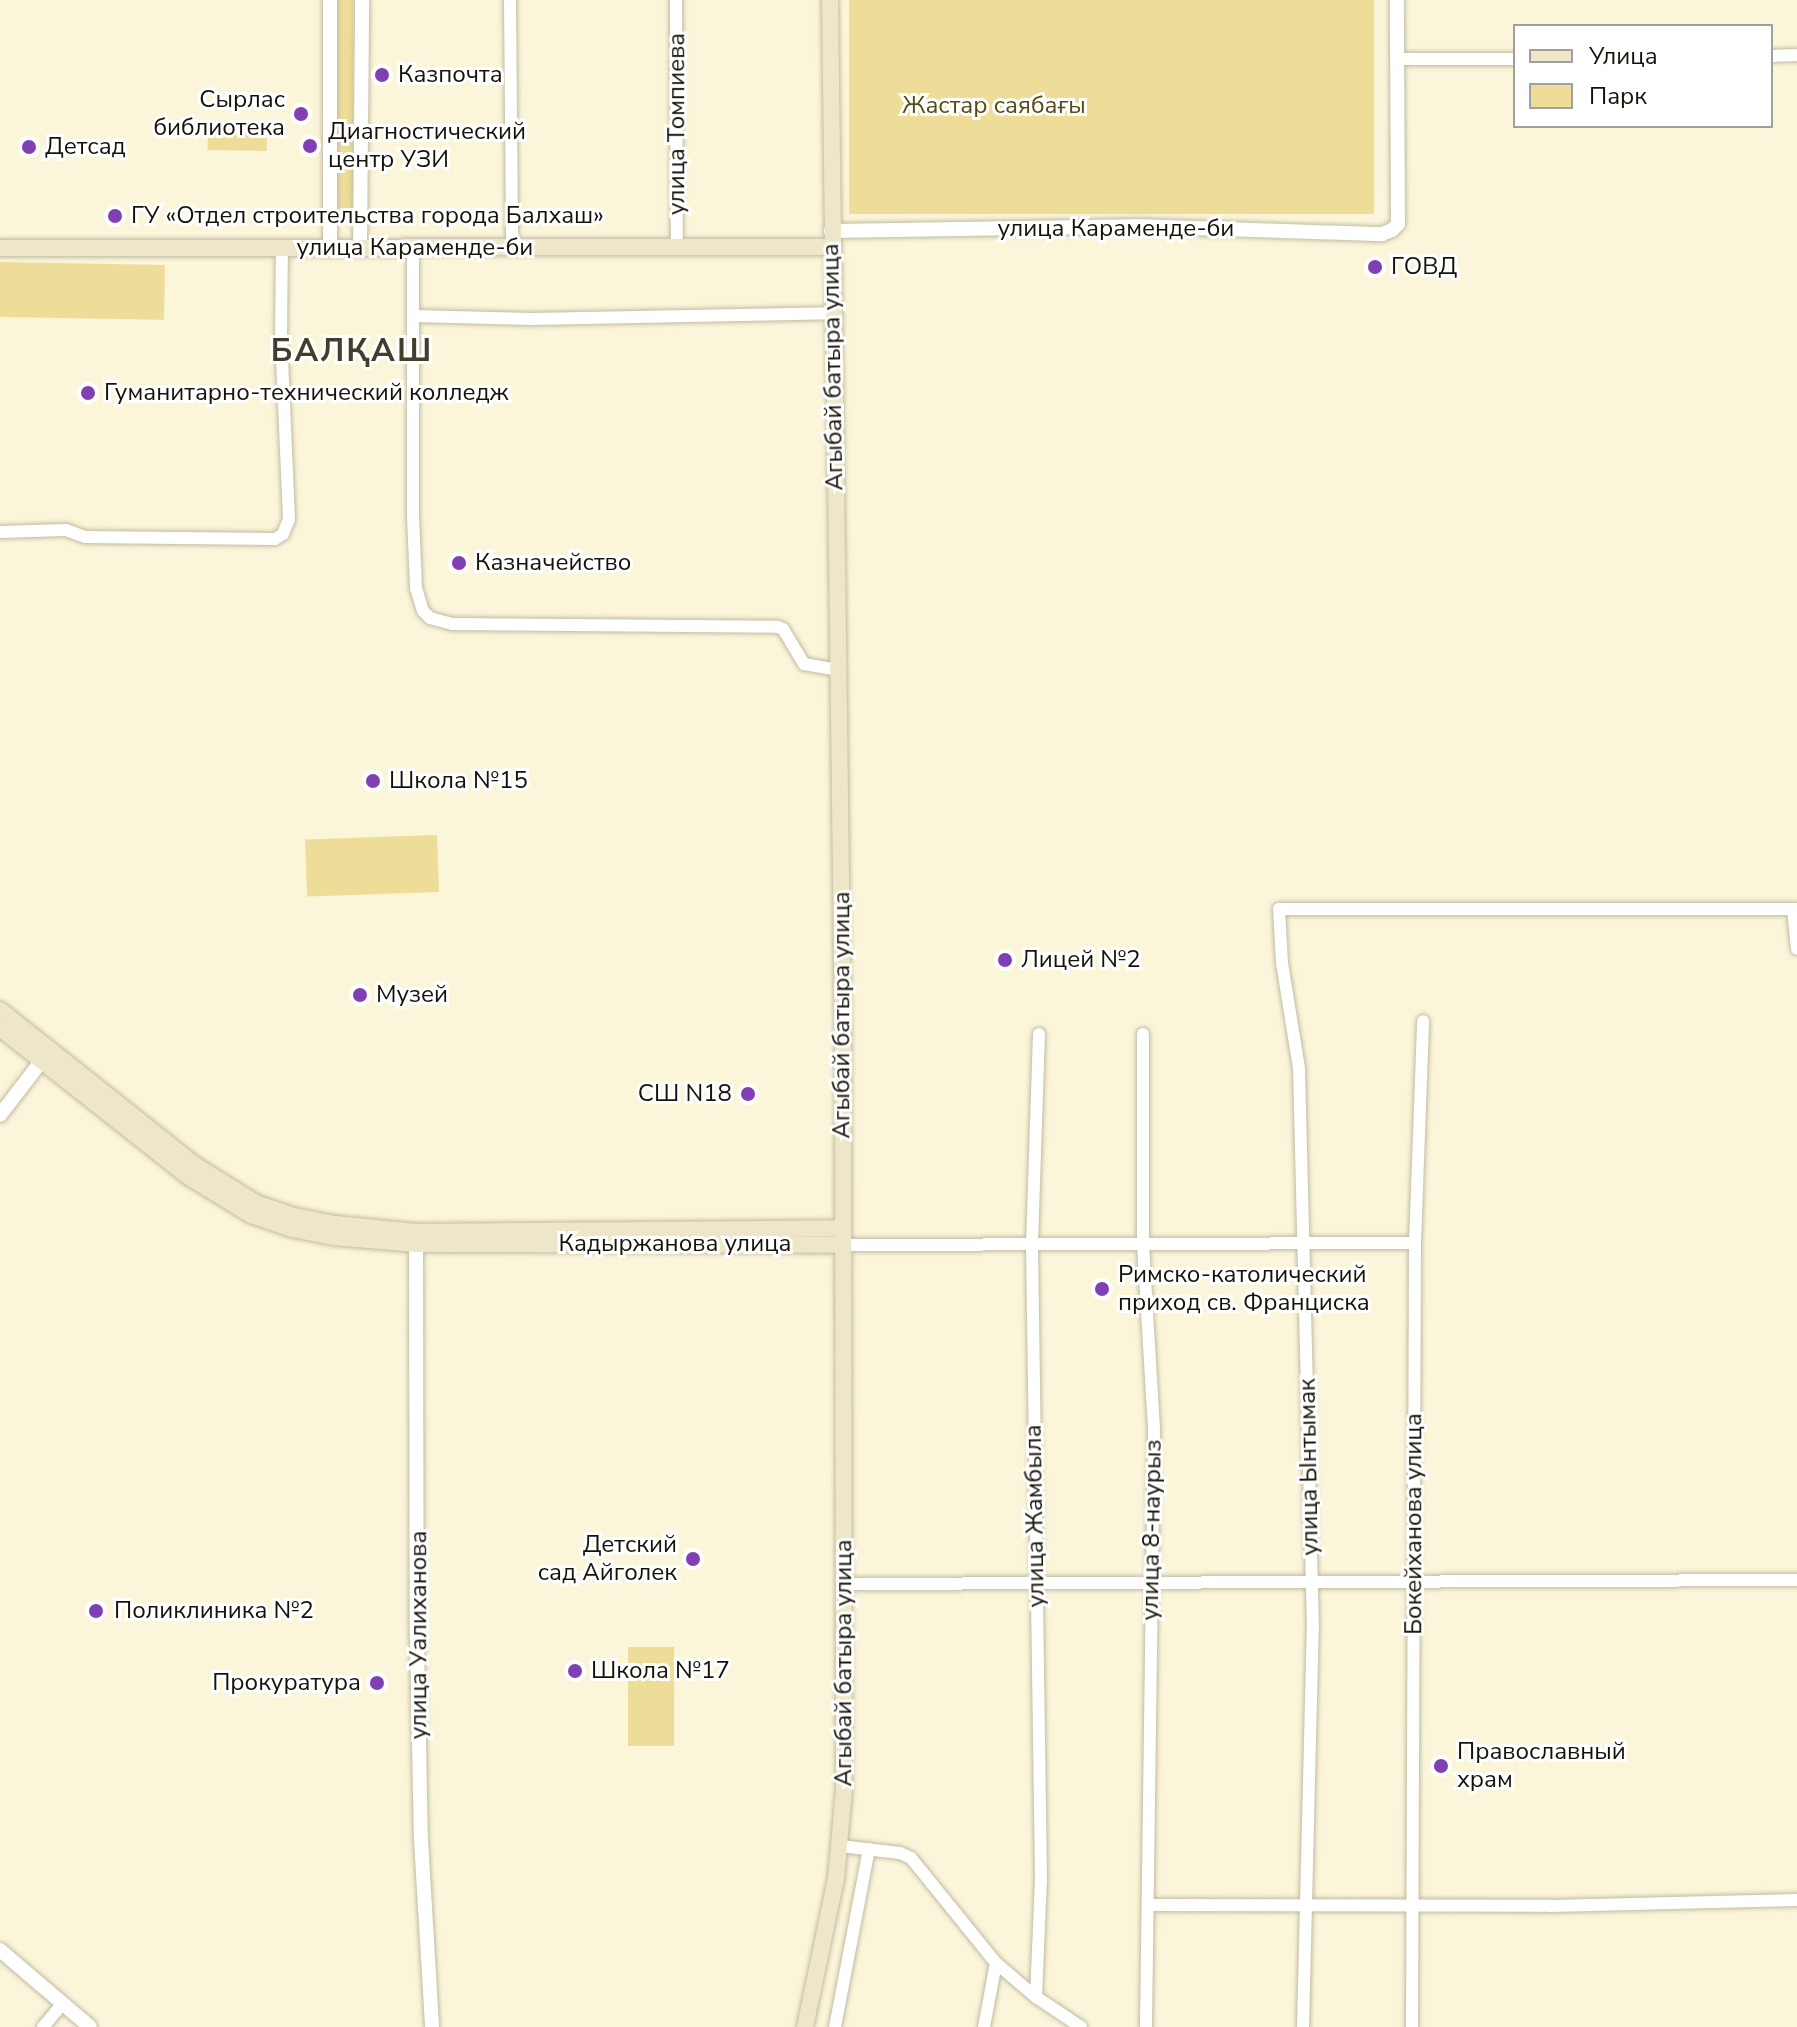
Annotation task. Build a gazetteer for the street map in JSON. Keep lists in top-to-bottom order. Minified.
{"streets":{"main road":["улица Караменде-би","Агыбай батыра улица","Кадыржанова улица"],"street":["улица Томпиева","улица Ынтымак","улица Жамбыла","Бокейханова улица","улица 8-наурыз","улица Уалиханова"]},"crossings":[["улица Томпиева","улица Караменде-би"],["улица Караменде-би","Агыбай батыра улица"],["Агыбай батыра улица","Кадыржанова улица"],["Кадыржанова улица","улица Ынтымак"],["Кадыржанова улица","улица Жамбыла"],["Кадыржанова улица","Бокейханова улица"],["Кадыржанова улица","улица 8-наурыз"],["Кадыржанова улица","улица Уалиханова"]],"districts":["БАЛҚАШ"],"parks":["Жастар саябағы"],"places":["Казпочта","Сырлас библиотека","Диагностический центр УЗИ","Детсад","ГУ «Отдел строительства города Балхаш»","ГОВД","Гуманитарно-технический колледж","Казначейство","Школа №15","Лицей №2","Музей","СШ N18","Римско-католический приход св. Франциска","Детский сад Айголек","Поликлиника №2","Школа №17","Прокуратура","Православный храм"],"legend":["Улица","Парк"]}
